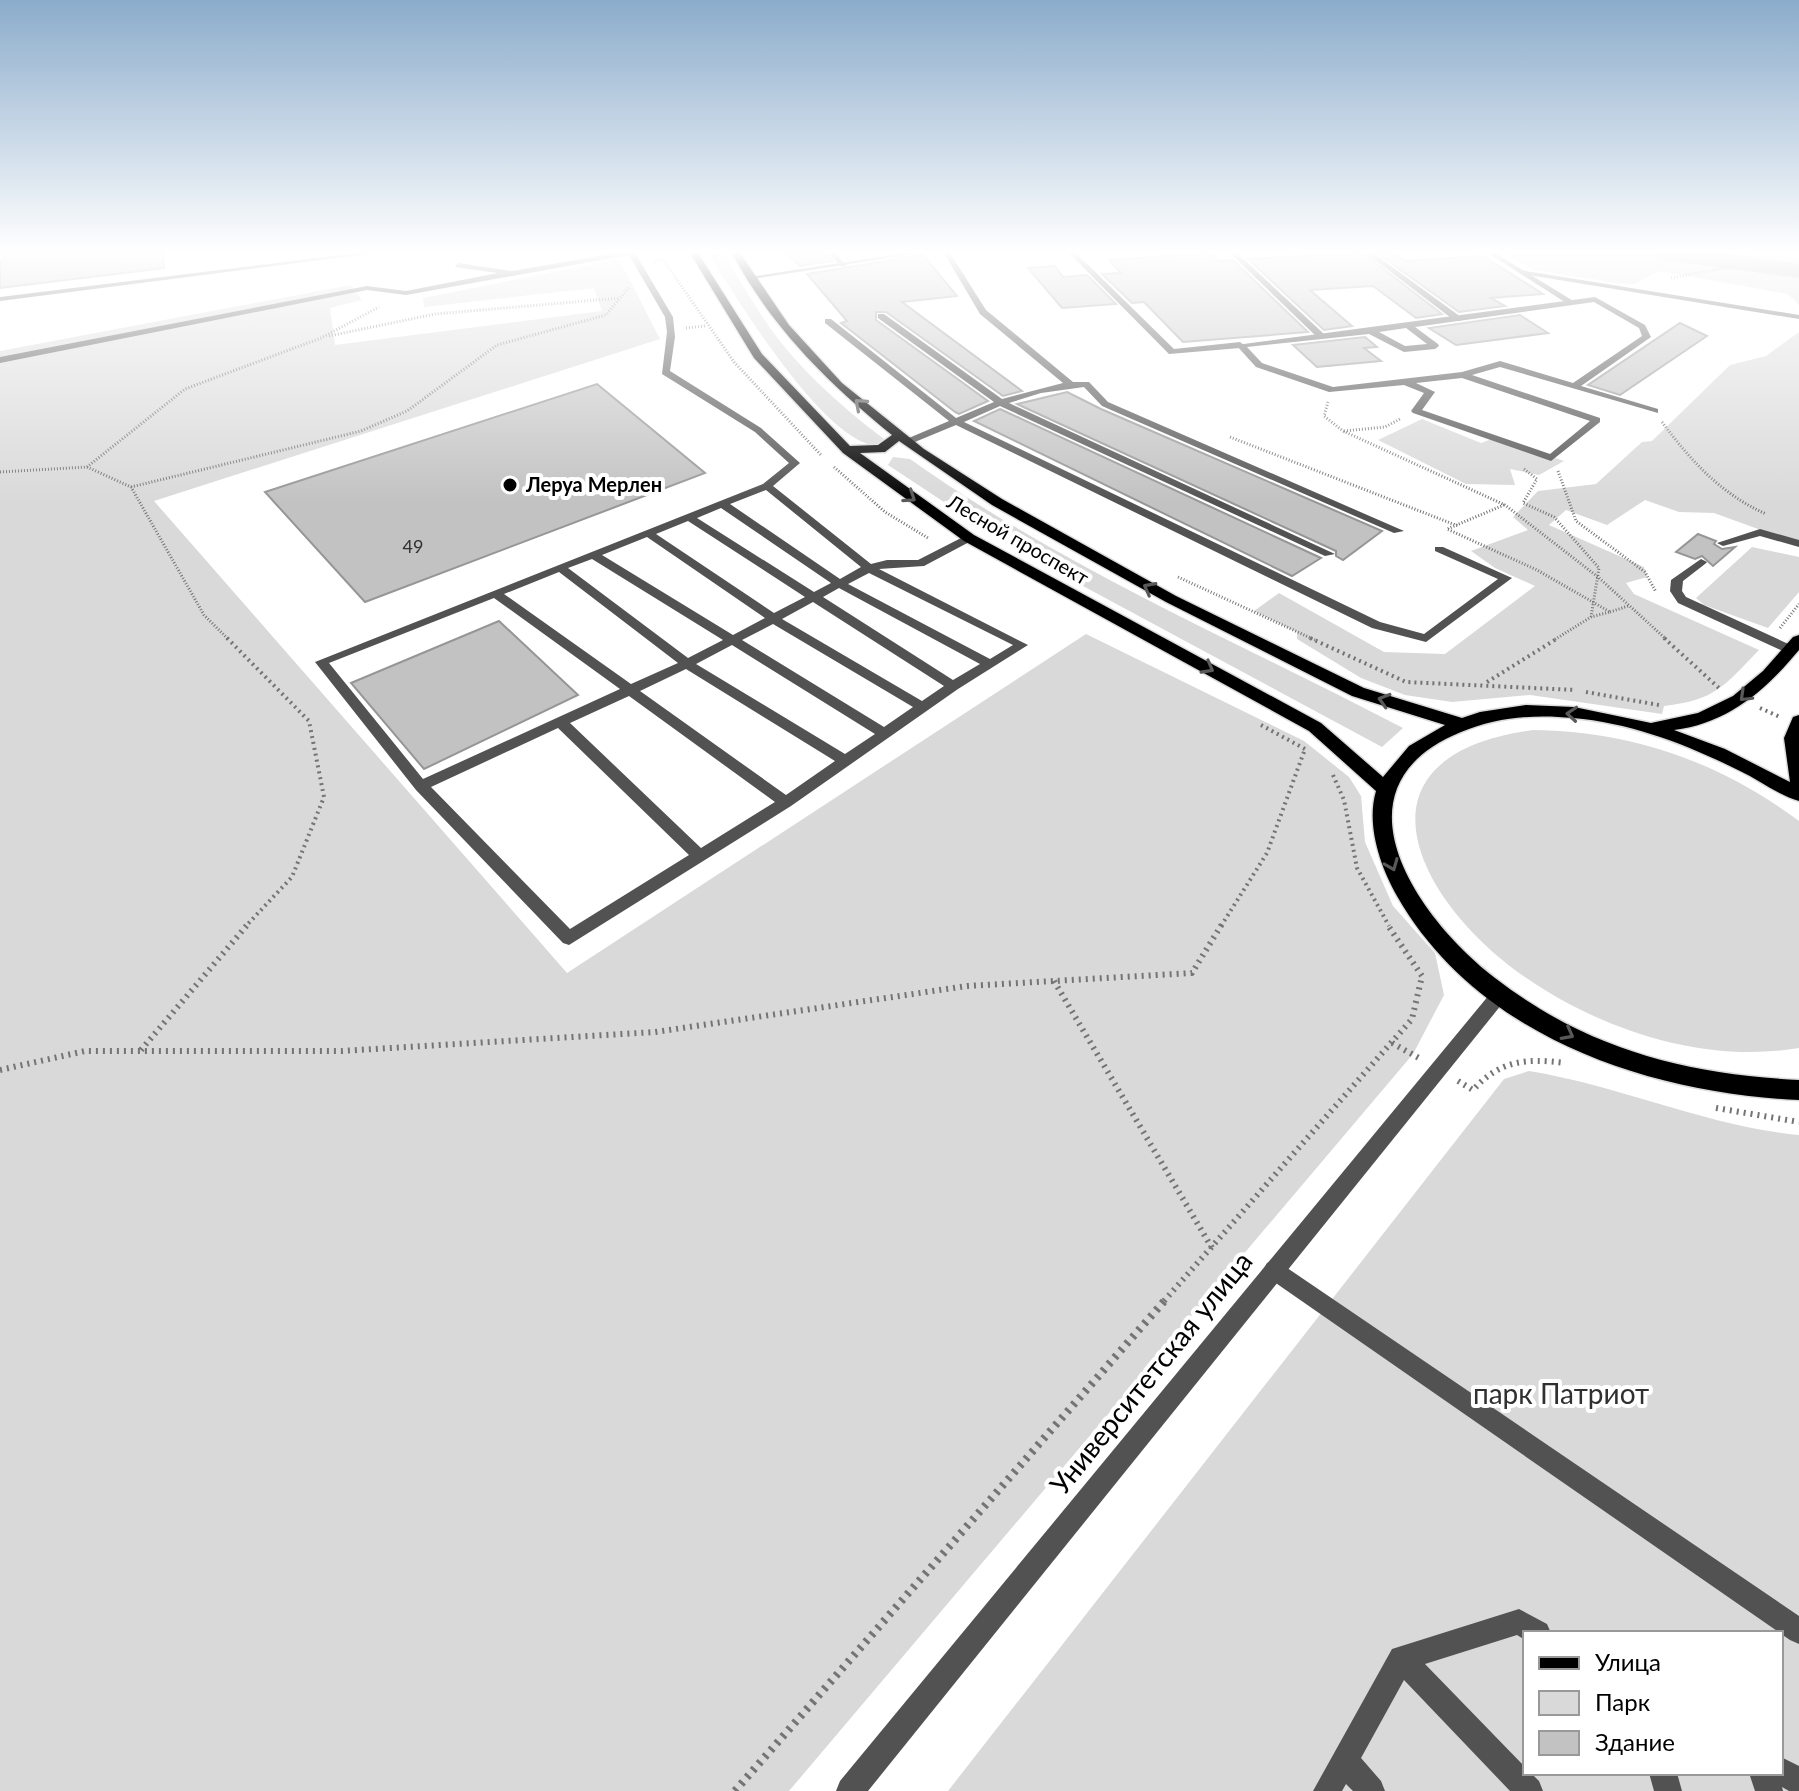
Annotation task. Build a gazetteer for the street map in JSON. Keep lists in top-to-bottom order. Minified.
{"streets":{"main road":["Лесной проспект"],"street":["Университетская улица"]},"parks":["парк Патриот"],"places":["Леруа Мерлен"],"house_numbers":["49"],"legend":["Улица","Парк","Здание"]}
